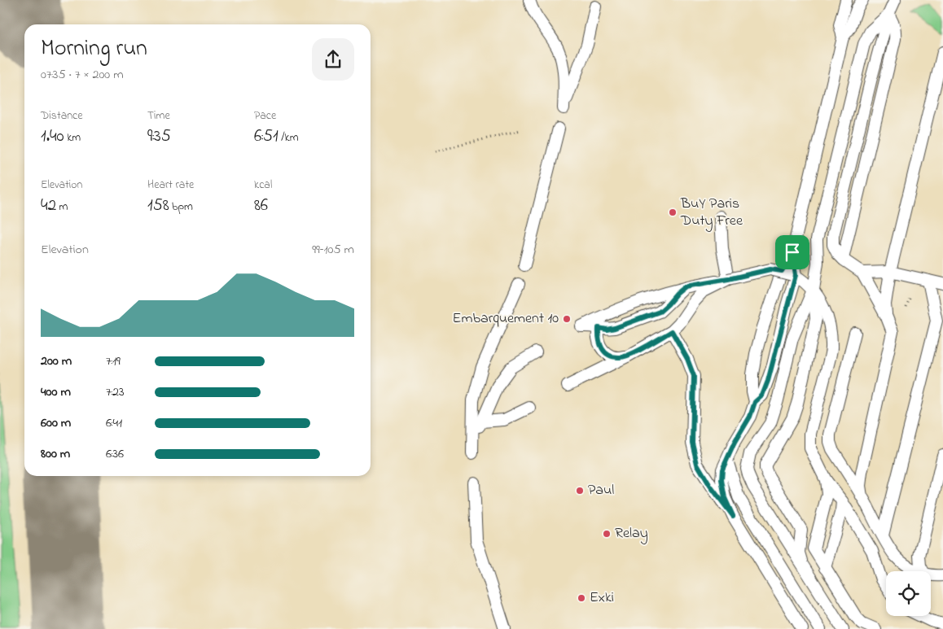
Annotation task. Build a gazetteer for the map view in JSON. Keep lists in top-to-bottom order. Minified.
{"places":["BuY Paris Duty Free","Embarquement 10","Paul","Relay","Exki"],"page":{"heading":["Morning run","07:35 · 7 × 200 m"],"stats":[["Distance","1.40 km"],["Time","9:35"],["Pace","6:51 /km"],["Elevation","42 m"],["Heart rate","158 bpm"],["kcal","86"]],"chart":["Elevation","99–105 m"],"list":[{"name":"200 m","note":"7:19"},{"name":"400 m","note":"7:23"},{"name":"600 m","note":"6:41"},{"name":"800 m","note":"6:36"}]}}
